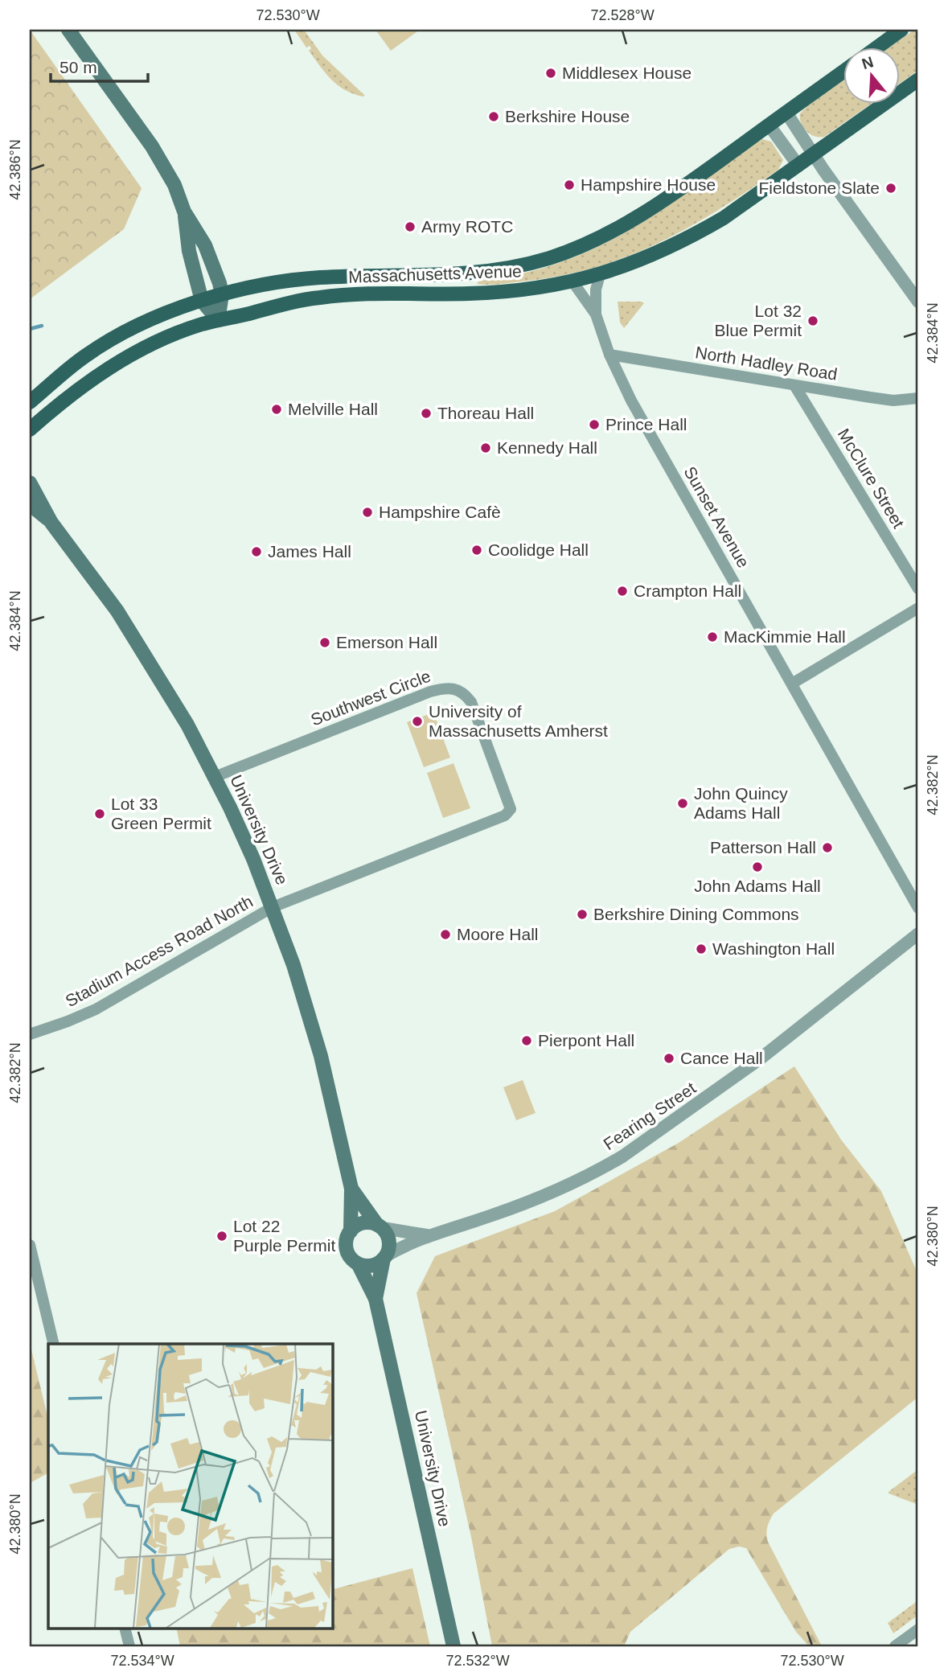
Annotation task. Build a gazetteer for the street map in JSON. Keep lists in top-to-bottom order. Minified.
{"streets":{"main road":["Massachusetts Avenue","University Drive"],"street":["North Hadley Road","McClure Street","Sunset Avenue","Southwest Circle","Stadium Access Road North","Fearing Street"]},"crossings":[["Massachusetts Avenue","Sunset Avenue"],["North Hadley Road","McClure Street"],["North Hadley Road","Sunset Avenue"],["Southwest Circle","University Drive"],["Southwest Circle","Stadium Access Road North"],["University Drive","Stadium Access Road North"],["University Drive","Fearing Street"]],"places":["Middlesex House","Berkshire House","Hampshire House","Fieldstone Slate","Army ROTC","Lot 32 Blue Permit","Melville Hall","Thoreau Hall","Prince Hall","Kennedy Hall","Hampshire Cafè","Coolidge Hall","James Hall","Crampton Hall","MacKimmie Hall","Emerson Hall","University of Massachusetts Amherst","John Quincy Adams Hall","Lot 33 Green Permit","Patterson Hall","John Adams Hall","Berkshire Dining Commons","Moore Hall","Washington Hall","Pierpont Hall","Cance Hall","Lot 22 Purple Permit"],"scale_bar":"50 m","north":"top","coordinates":["72.530°W","72.528°W","42.386°N","42.384°N","42.382°N","42.380°N","72.534°W","72.532°W"]}
